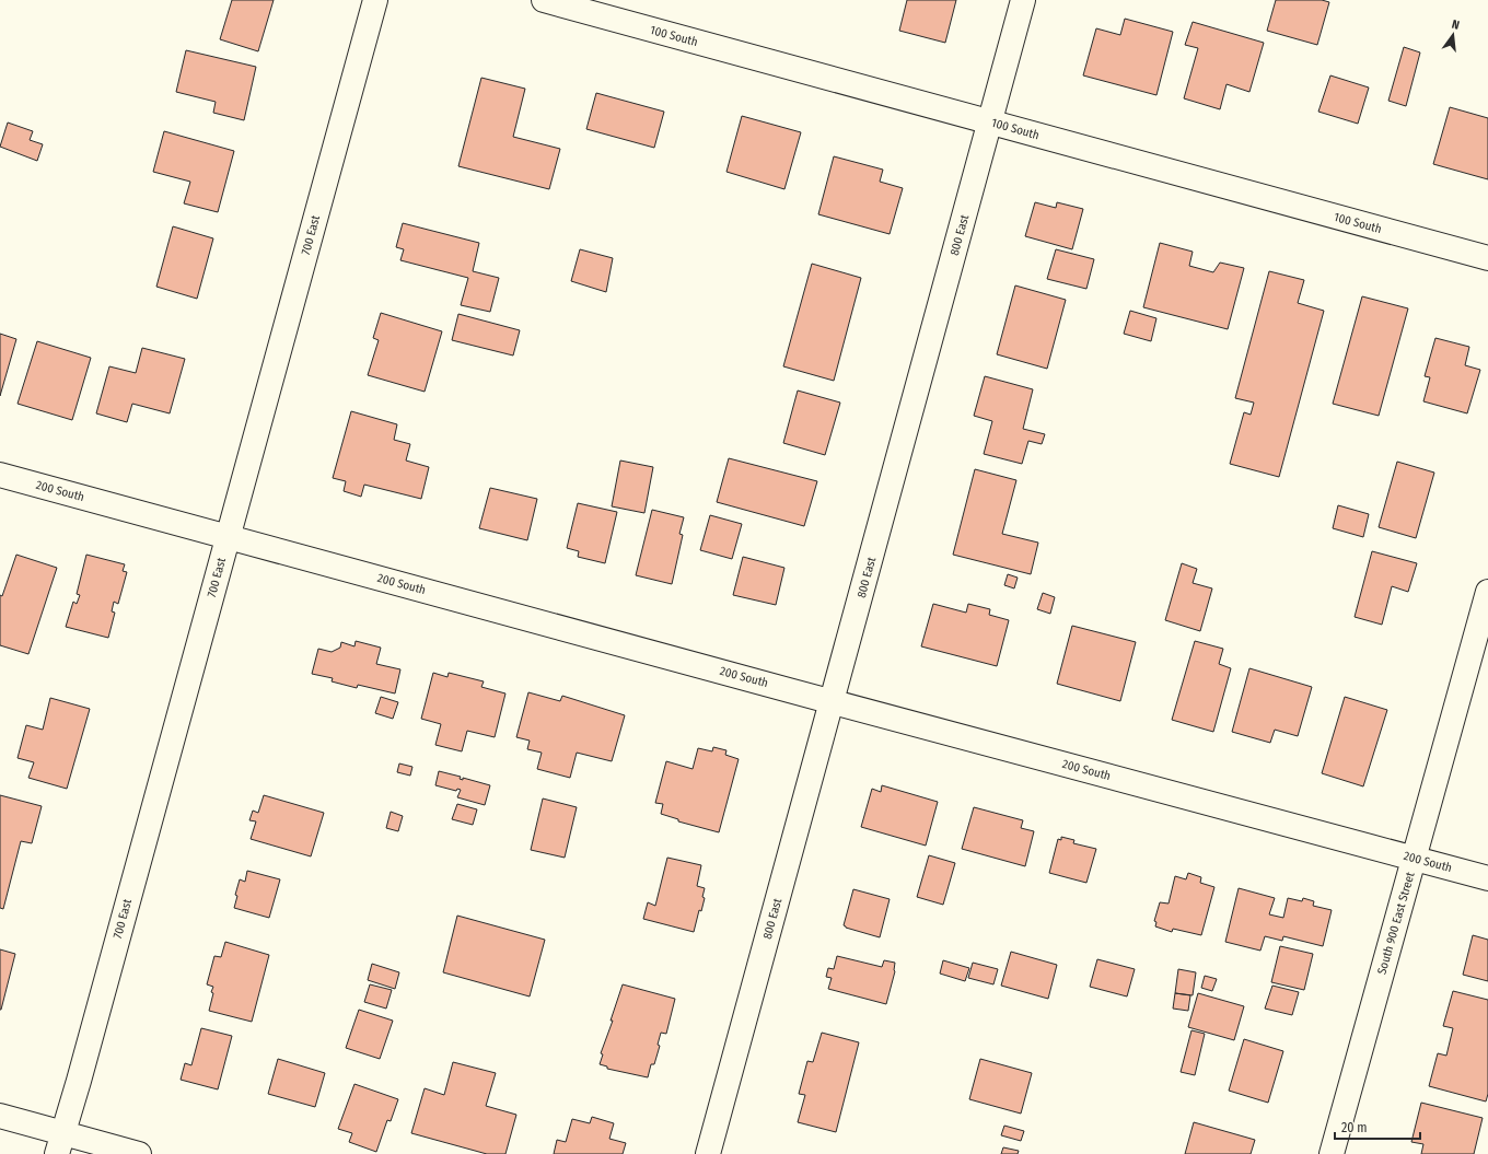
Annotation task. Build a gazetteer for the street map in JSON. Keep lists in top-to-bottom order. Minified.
{"streets":{"street":["100 South","700 East","800 East","200 South","South 900 East Street"]},"crossings":[["100 South","800 East"],["700 East","200 South"],["800 East","200 South"],["200 South","South 900 East Street"]],"scale_bar":"20 m","north":"top"}
